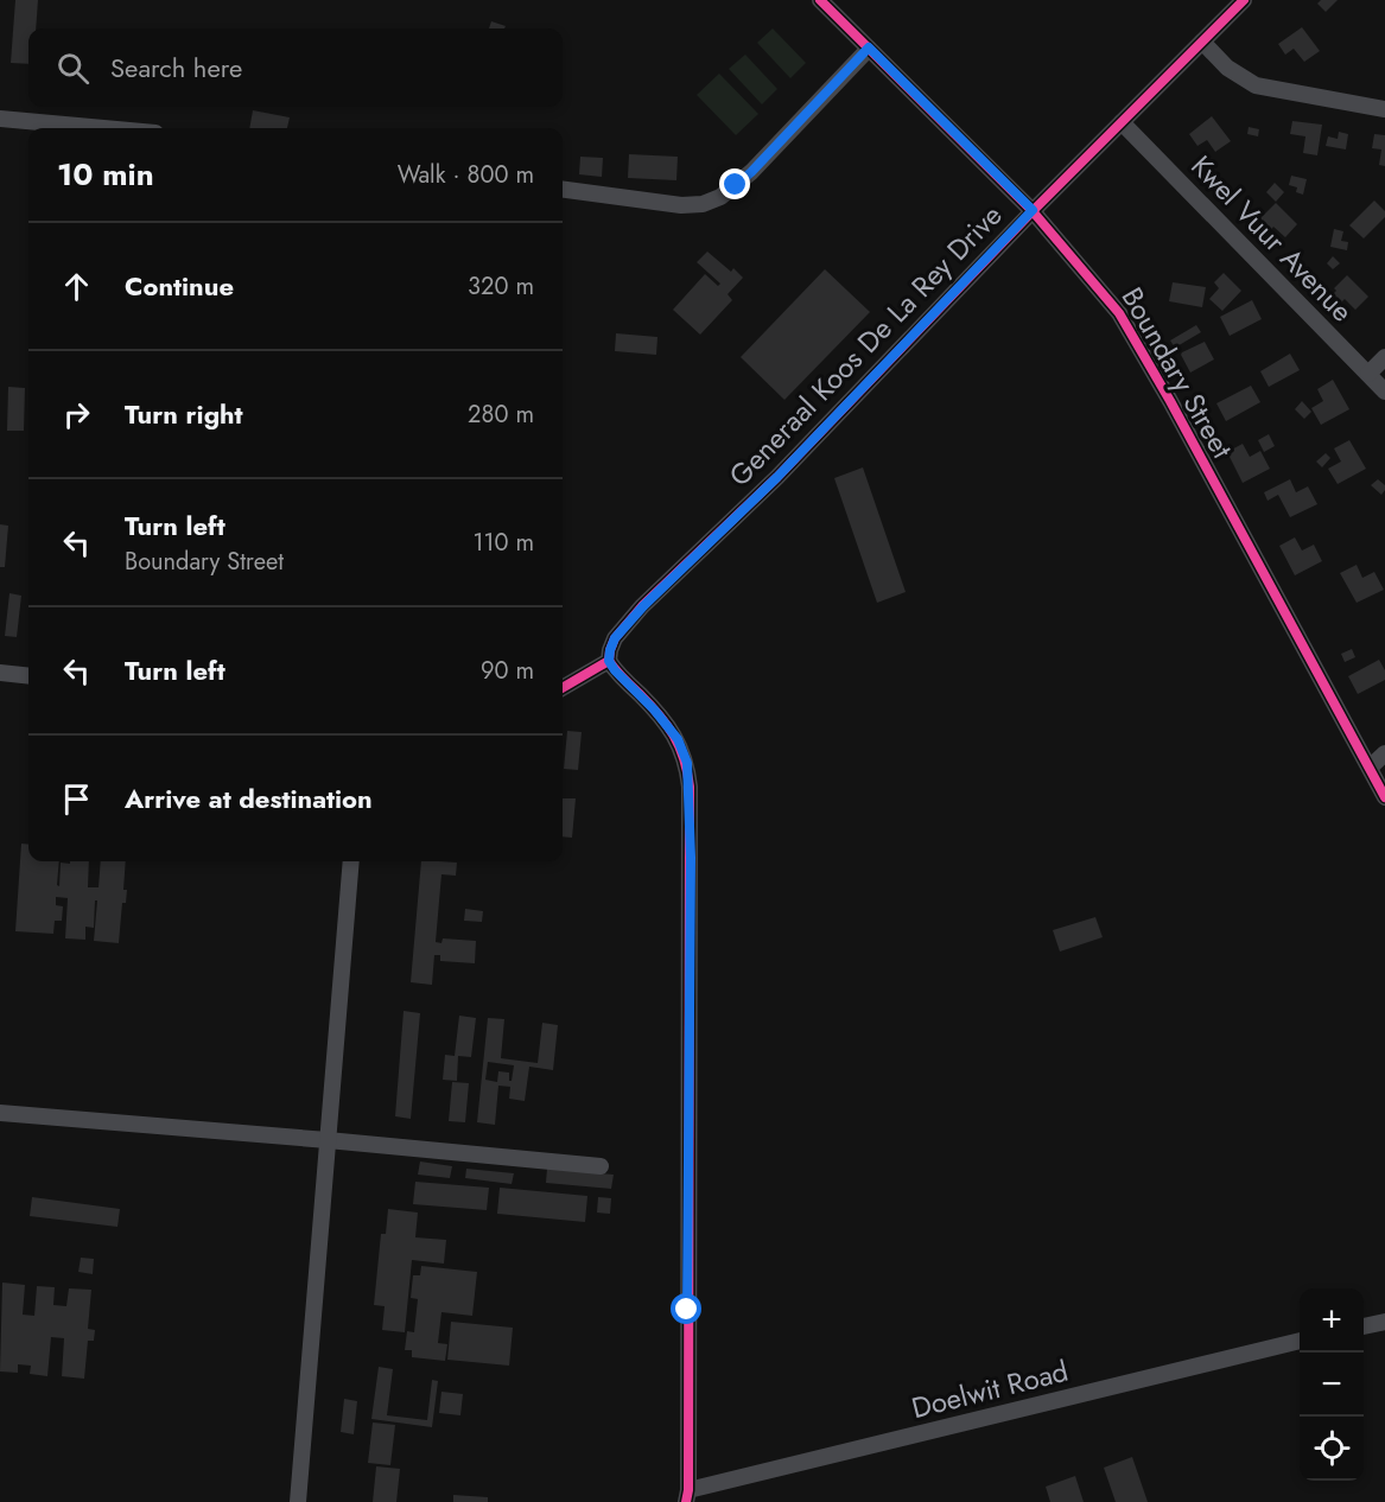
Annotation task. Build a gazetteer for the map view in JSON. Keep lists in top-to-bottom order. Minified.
{"streets":{"street":["Kwel Vuur Avenue","Generaal Koos De La Rey Drive","Boundary Street","Doelwit Road"]},"crossings":[["Kwel Vuur Avenue","Generaal Koos De La Rey Drive"],["Generaal Koos De La Rey Drive","Boundary Street"]],"page":{"search":"Search here","heading":["10 min","Walk · 800 m"],"list":[["Continue","320 m"],["Turn right","280 m"],["Turn left","Boundary Street","110 m"],["Turn left","90 m"],"Arrive at destination"],"map_buttons":["+","−"]}}
